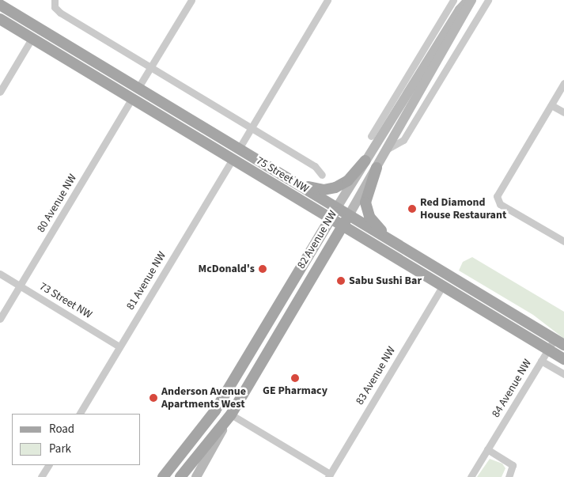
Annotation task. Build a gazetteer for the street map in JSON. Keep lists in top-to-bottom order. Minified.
{"streets":{"main road":["75 Street NW","82 Avenue NW"],"street":["80 Avenue NW","81 Avenue NW","73 Street NW","83 Avenue NW","84 Avenue NW"]},"crossings":[["75 Street NW","80 Avenue NW"],["75 Street NW","82 Avenue NW"],["75 Street NW","81 Avenue NW"],["75 Street NW","83 Avenue NW"],["75 Street NW","84 Avenue NW"],["80 Avenue NW","73 Street NW"],["81 Avenue NW","73 Street NW"]],"places":["Red Diamond House Restaurant","McDonald's","Sabu Sushi Bar","GE Pharmacy","Anderson Avenue Apartments West"],"legend":["Road","Park"]}
